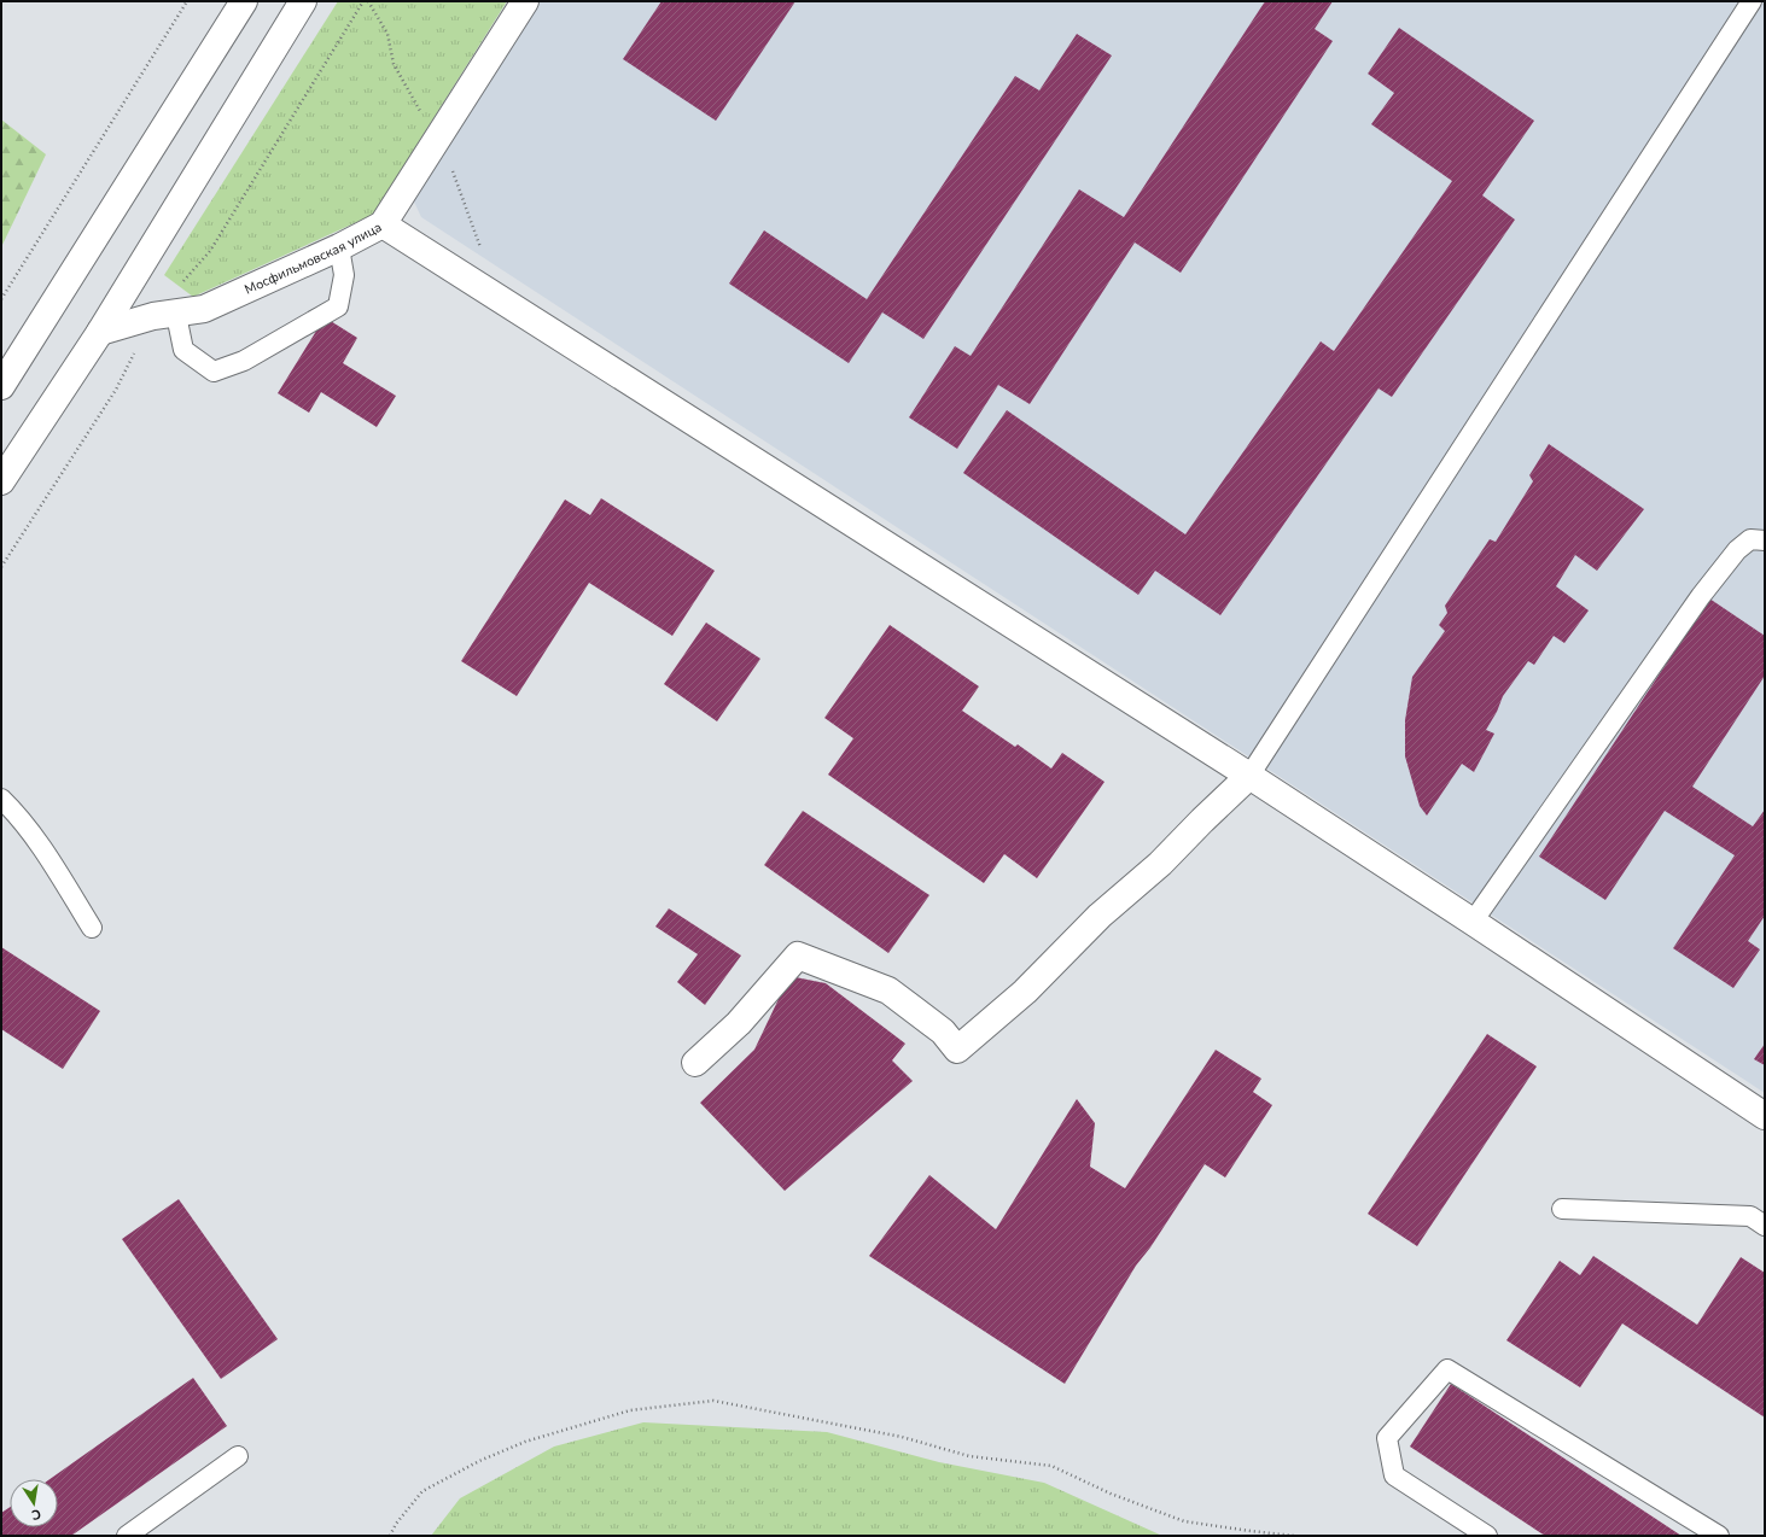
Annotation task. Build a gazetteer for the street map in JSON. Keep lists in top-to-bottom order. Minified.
{"streets":{"street":["Мосфильмовская улица"]},"north":"bottom"}
